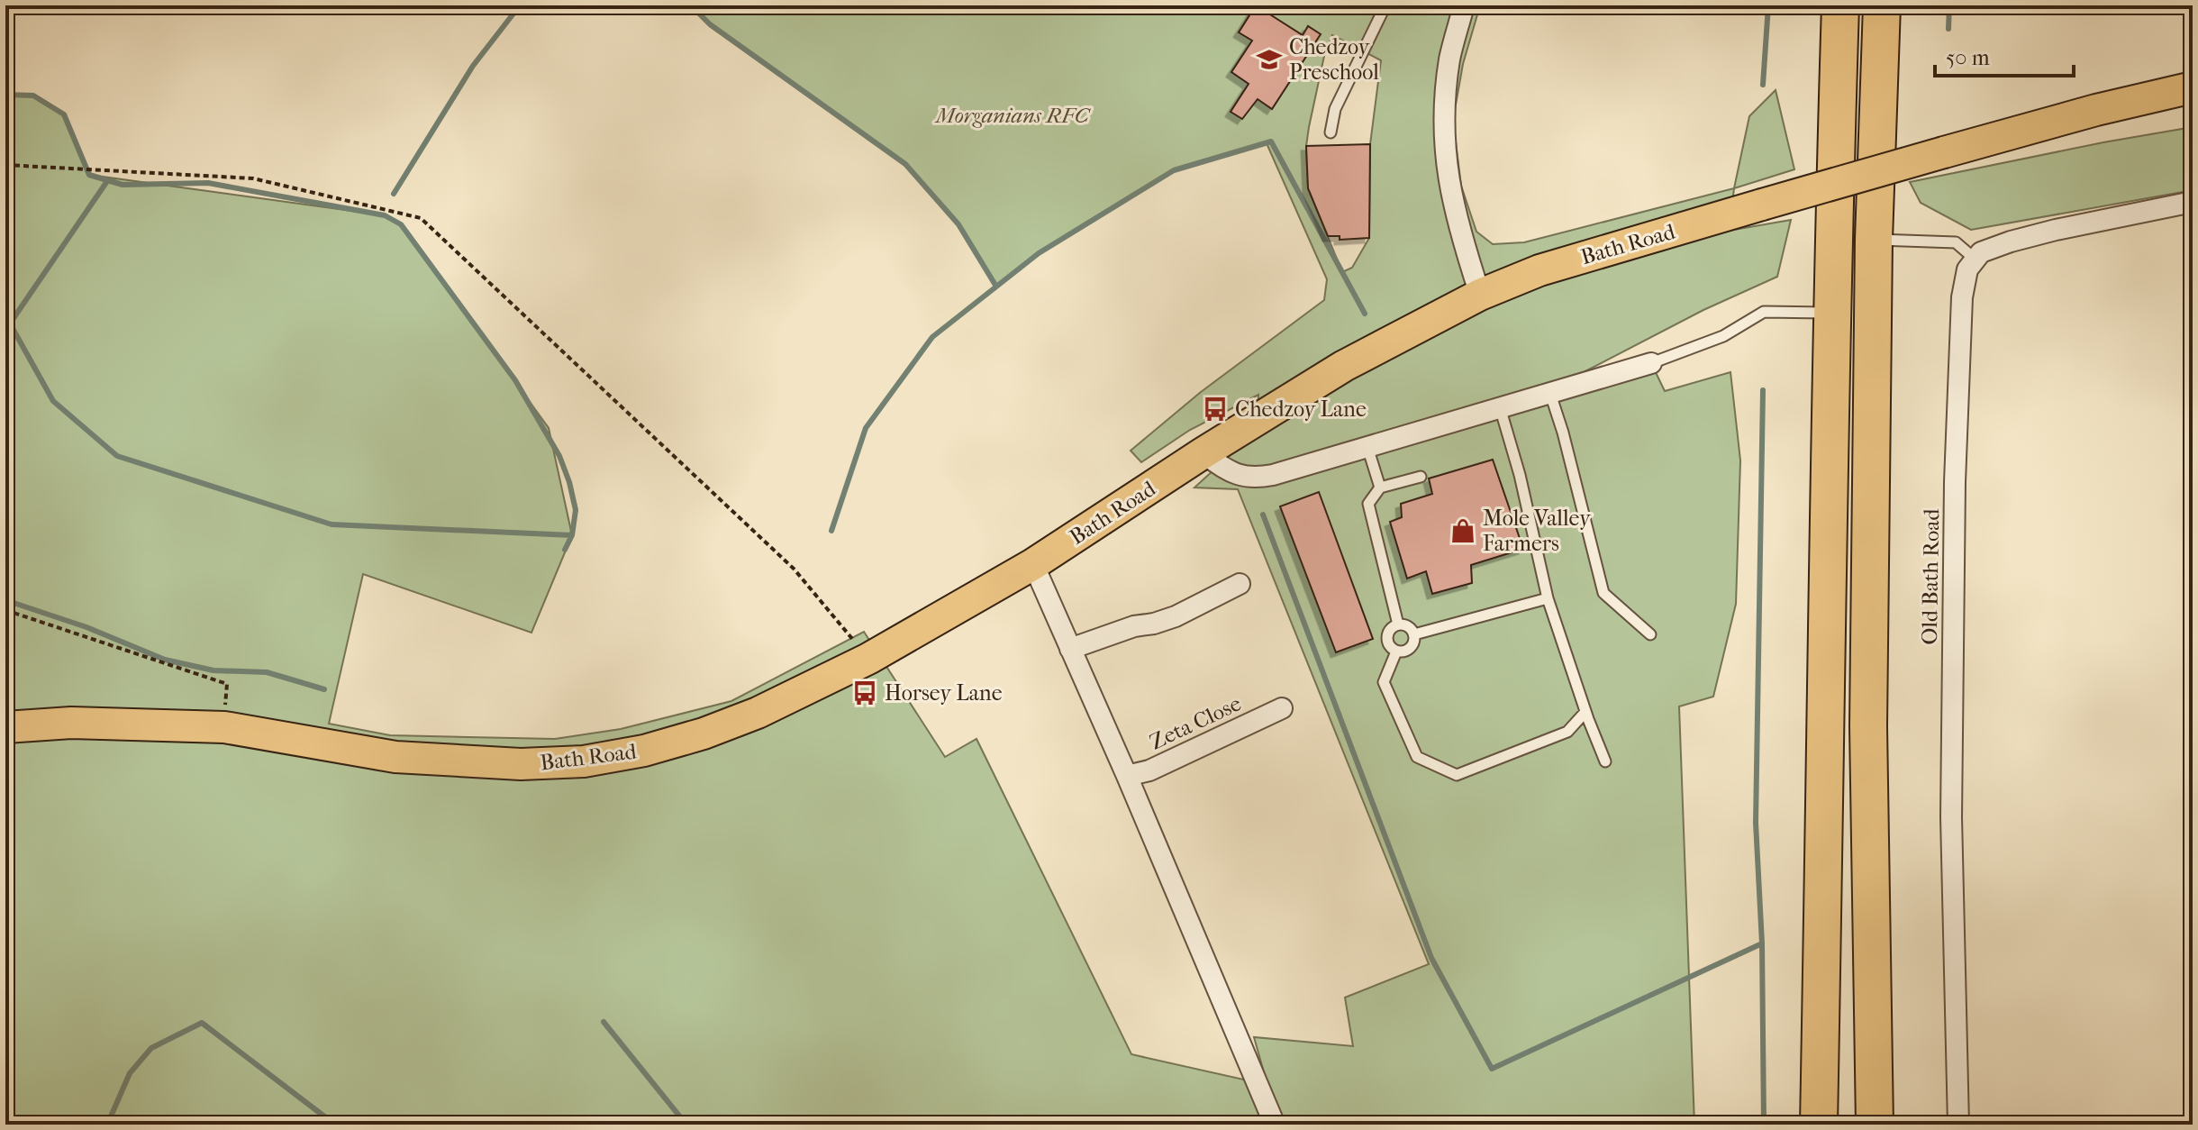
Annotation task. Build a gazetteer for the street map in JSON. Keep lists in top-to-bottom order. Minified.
{"streets":{"main road":["Bath Road"],"street":["Old Bath Road","Zeta Close"]},"parks":["Morganians RFC"],"places":{"school or university":["Chedzoy Preschool"],"bus stop":["Chedzoy Lane","Horsey Lane"],"shop":["Mole Valley Farmers"]},"scale_bar":"50 m"}
